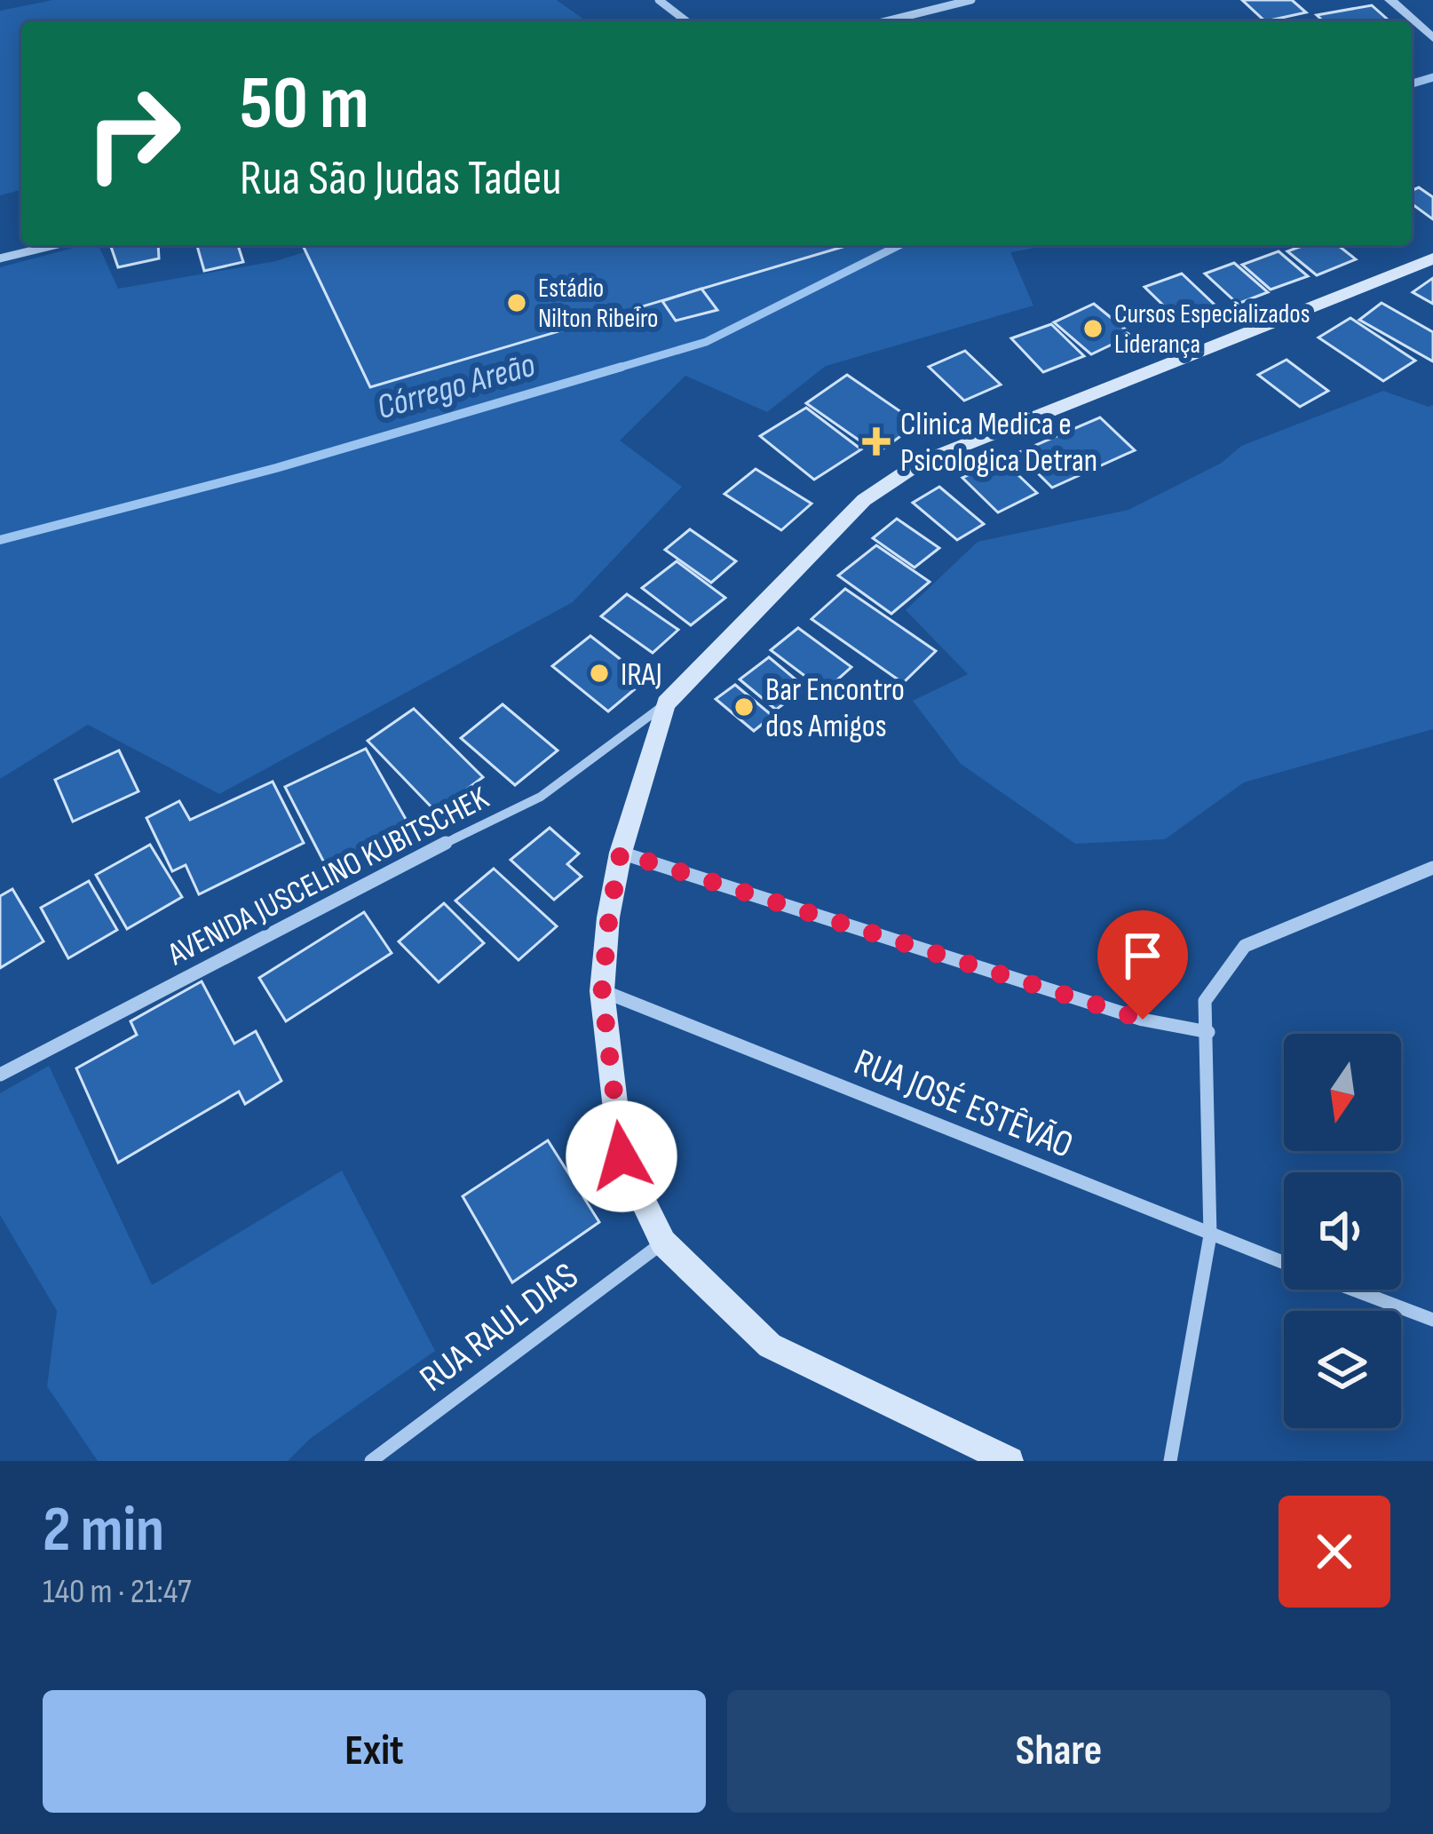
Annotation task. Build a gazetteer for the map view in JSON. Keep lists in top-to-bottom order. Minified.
{"streets":{"street":["AVENIDA JUSCELINO KUBITSCHEK","RUA JOSÉ ESTÊVÃO","RUA RAUL DIAS"]},"water":["Córrego Areão"],"places":{"other":["Estádio Nilton Ribeiro","Cursos Especializados Liderança","IRAJ","Bar Encontro dos Amigos"],"health":["Clinica Medica e Psicologica Detran"]},"north":"bottom","page":{"turn":["50 m","Rua São Judas Tadeu"],"heading":["2 min","140 m · 21:47"],"buttons":["Exit","Share"]}}
